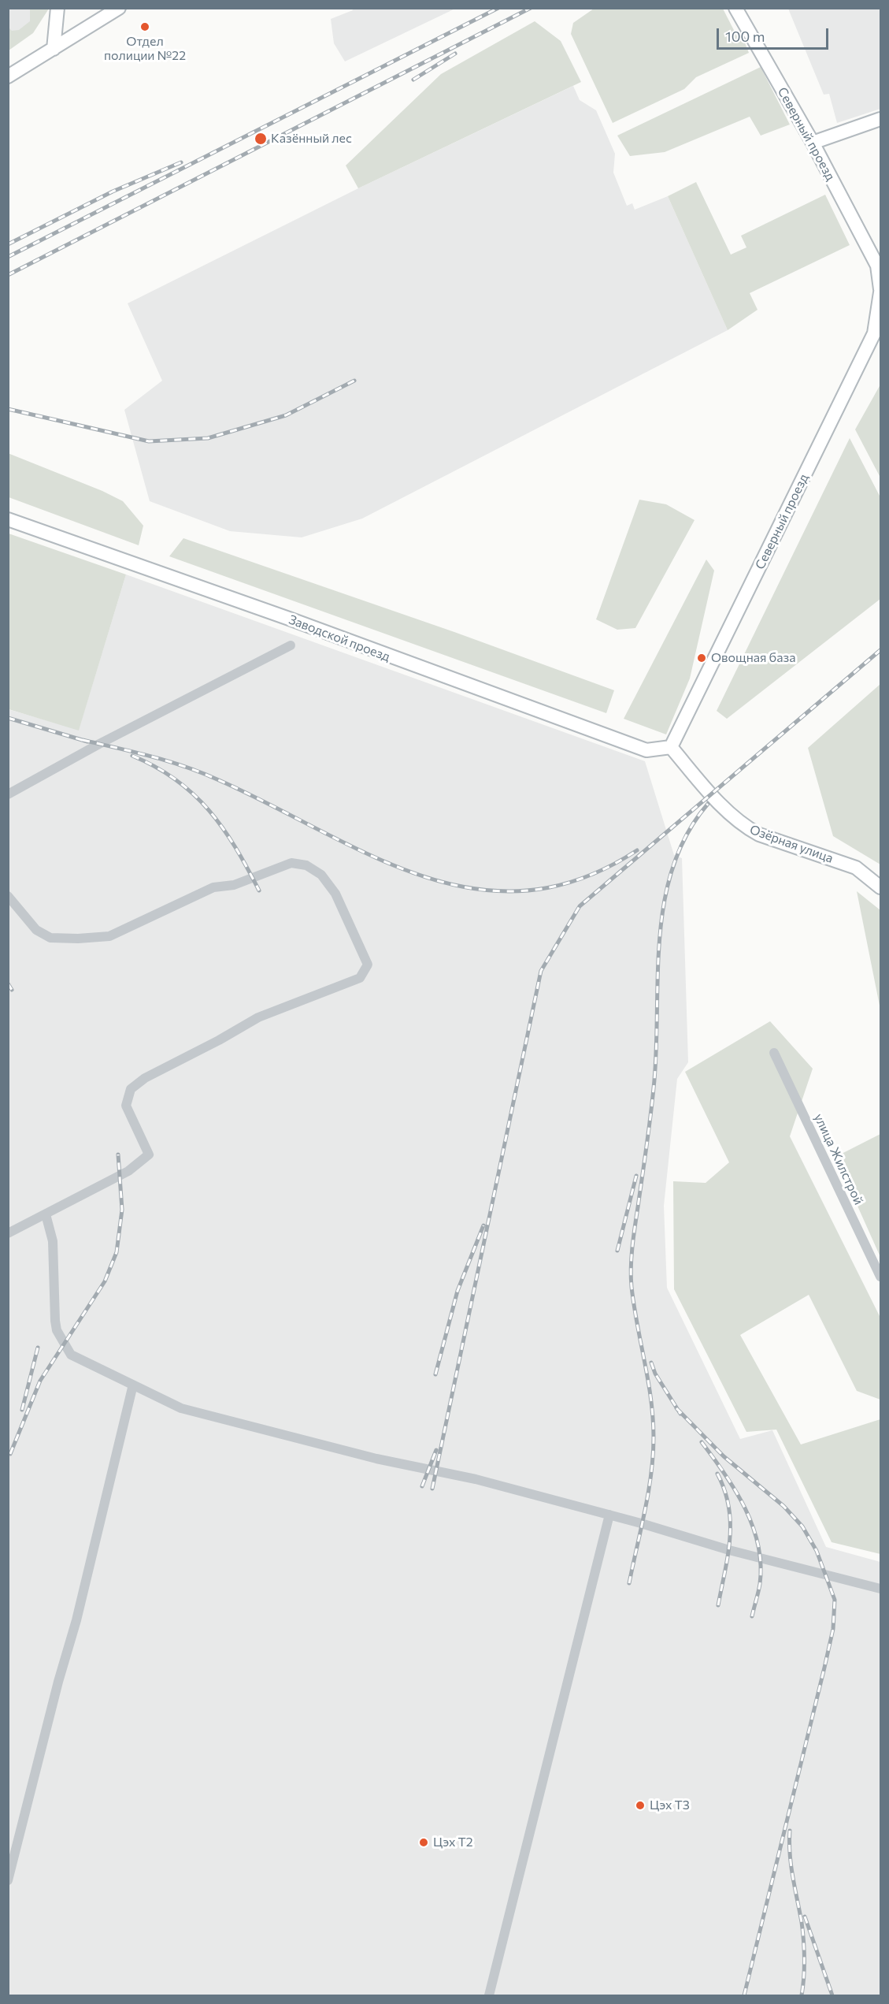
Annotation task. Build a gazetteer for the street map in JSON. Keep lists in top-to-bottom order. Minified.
{"streets":{"street":["Северный проезд","Заводской проезд","Озёрная улица","улица Жилстрой"]},"crossings":[["Северный проезд","Заводской проезд"],["Северный проезд","Озёрная улица"],["Заводской проезд","Озёрная улица"]],"places":["Отдел полиции №22","Казённый лес","Овощная база","Цэх Т3","Цэх Т2"],"scale_bar":"100 m"}
